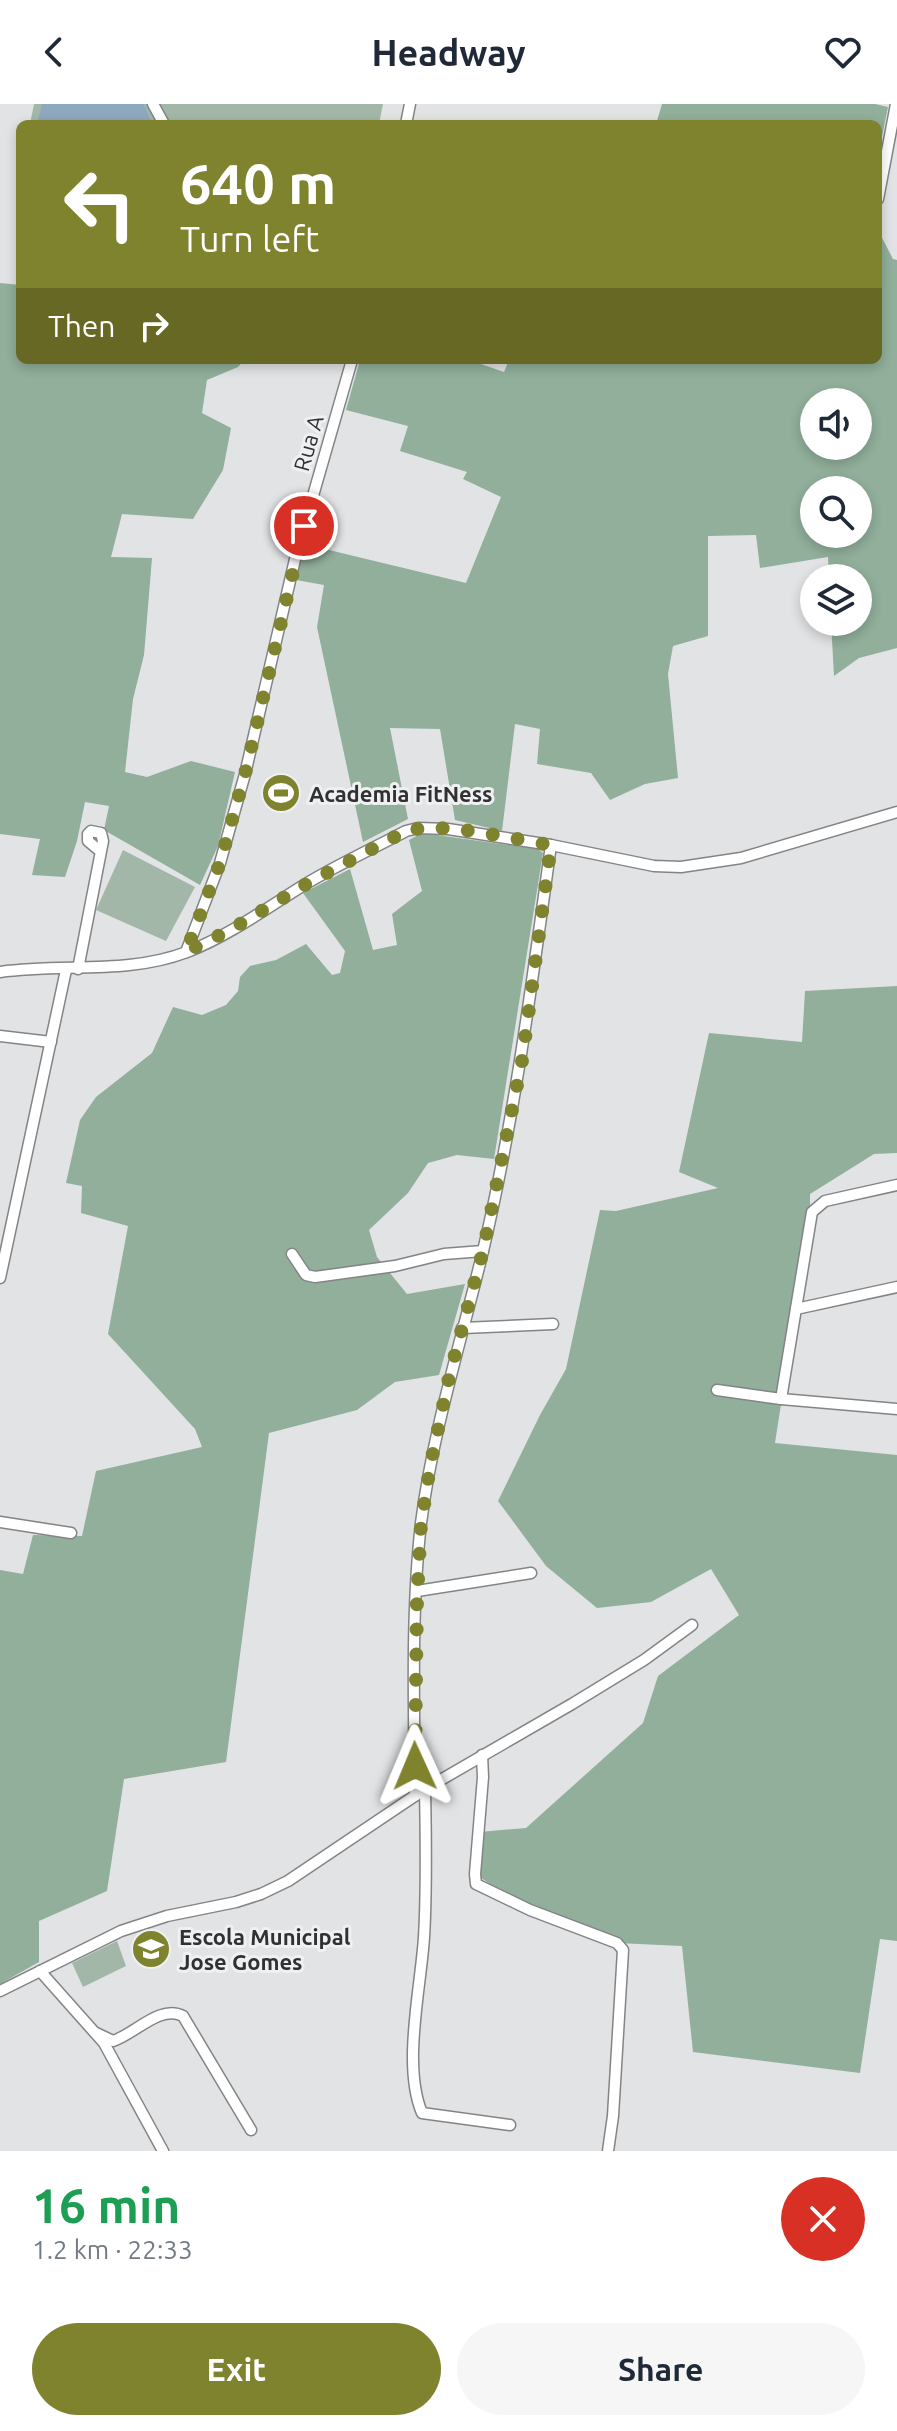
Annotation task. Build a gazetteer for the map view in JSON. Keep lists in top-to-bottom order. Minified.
{"streets":{"street":["Rua A"]},"places":{"sports":["Academia FitNess"],"school or university":["Escola Municipal Jose Gomes"]},"page":{"header":"Headway","turn":["640 m","Turn left"],"then":"Then","heading":["16 min","1.2 km · 22:33"],"buttons":["Exit","Share"]}}
